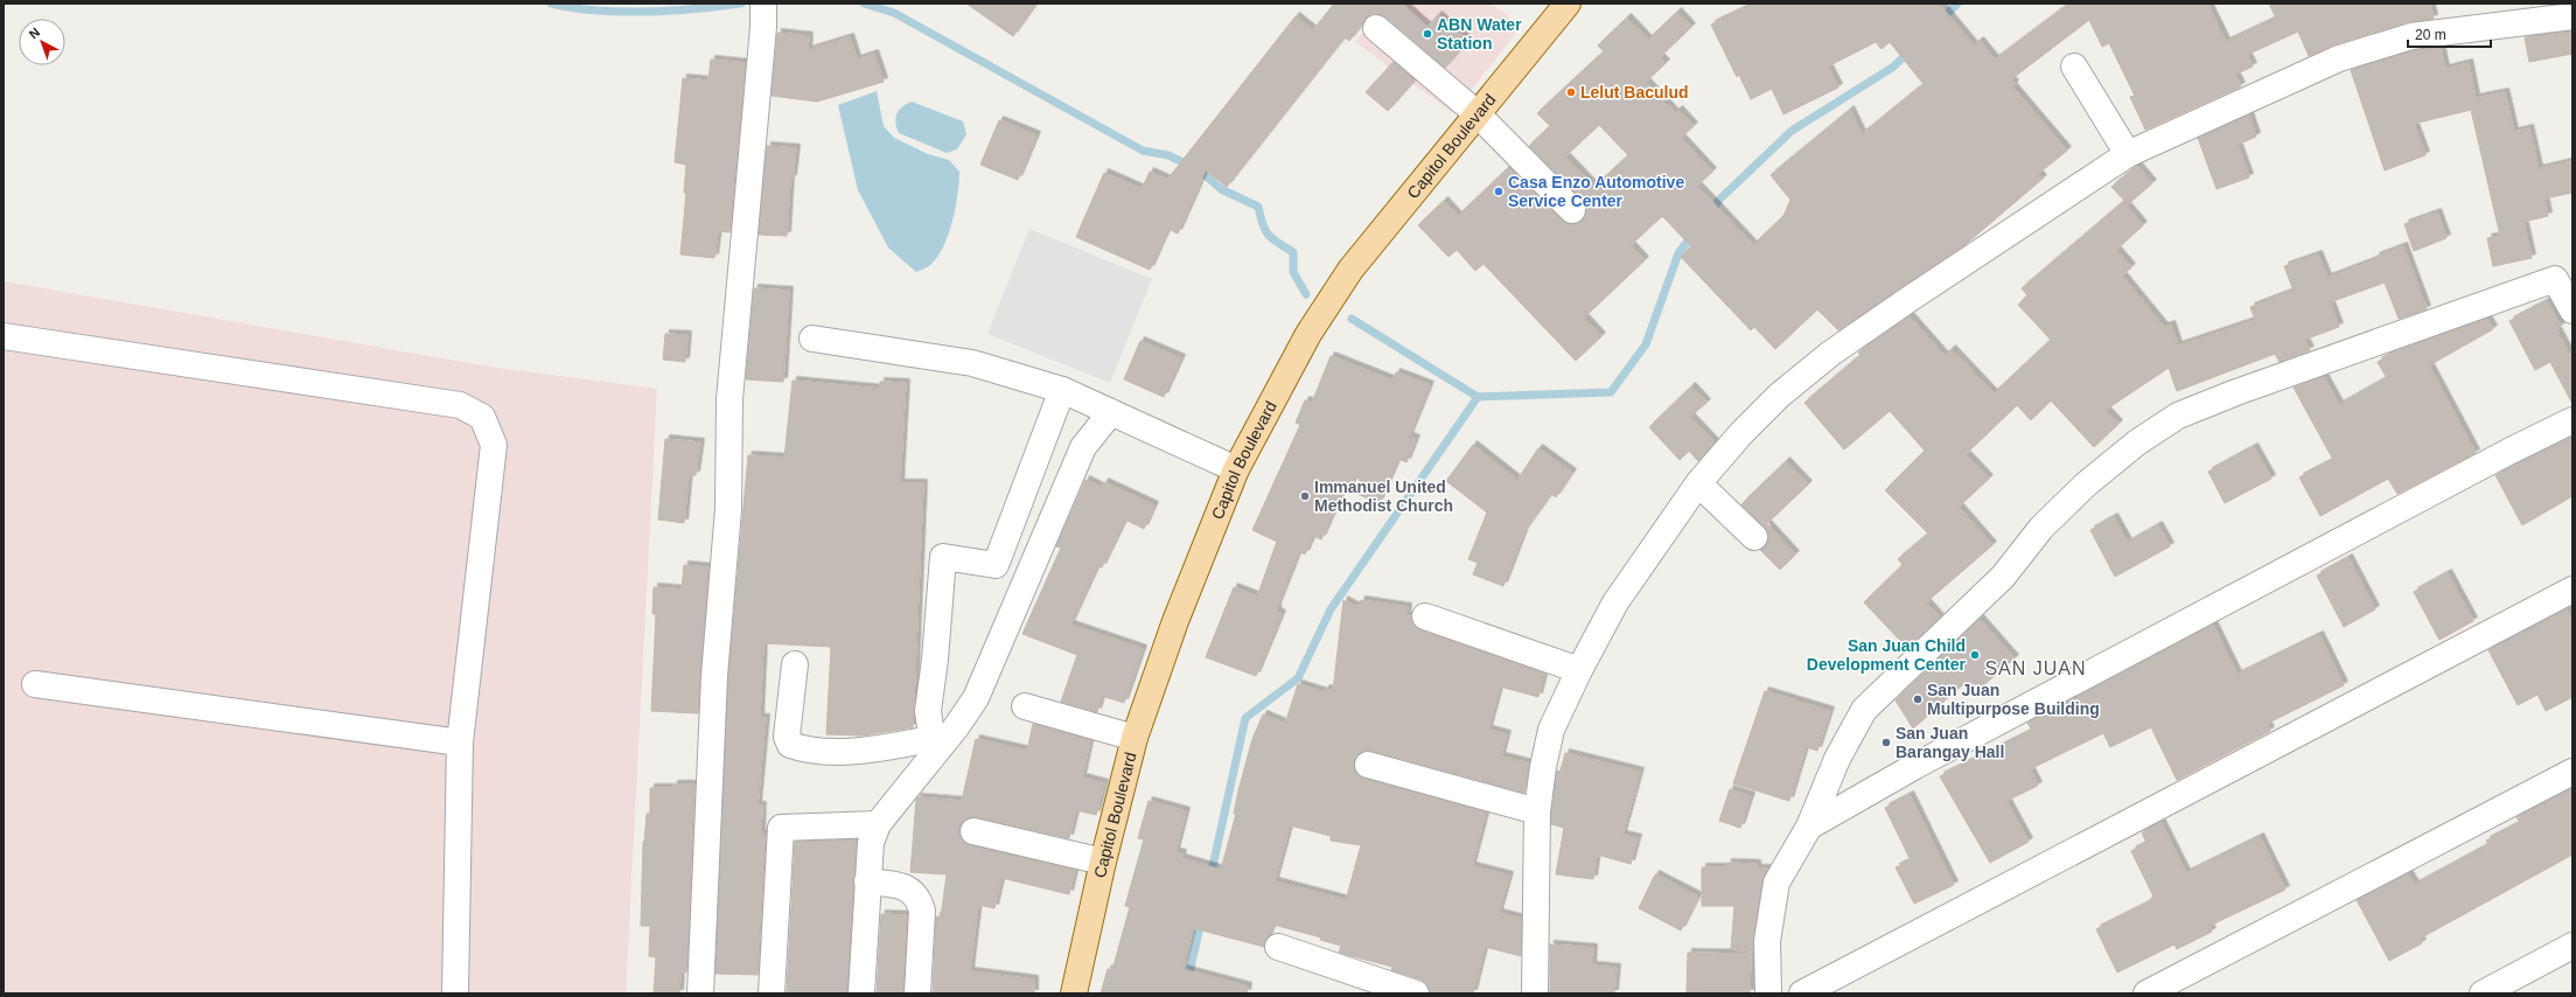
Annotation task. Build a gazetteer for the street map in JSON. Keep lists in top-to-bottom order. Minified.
{"streets":{"main road":["Capitol Boulevard"]},"districts":["SAN JUAN"],"places":["ABN Water Station","Lelut Baculud","Casa Enzo Automotive Service Center","Immanuel United Methodist Church","San Juan Child Development Center","San Juan Multipurpose Building","San Juan Barangay Hall"],"scale_bar":"20 m","north":"top left"}
